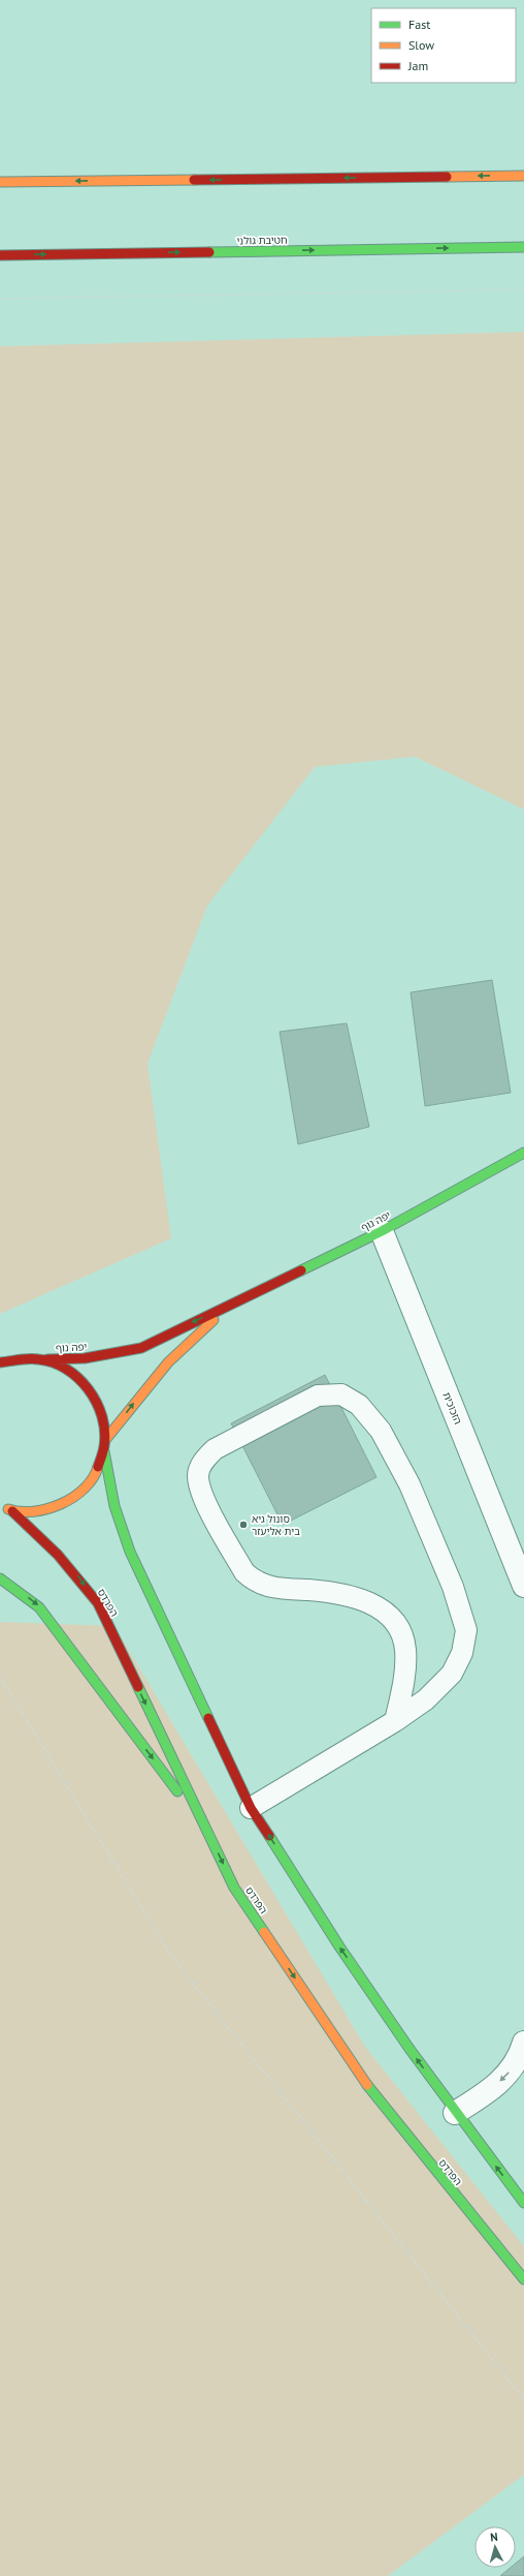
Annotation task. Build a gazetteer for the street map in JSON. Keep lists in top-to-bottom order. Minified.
{"streets":{"street":["חטיבת גולני","יפה נוף","הזכוכית","הפרדס"]},"crossings":[["יפה נוף","הזכוכית"]],"places":["סונול גיא בית אליעזר"],"legend":["Fast","Slow","Jam"],"north":"top"}
